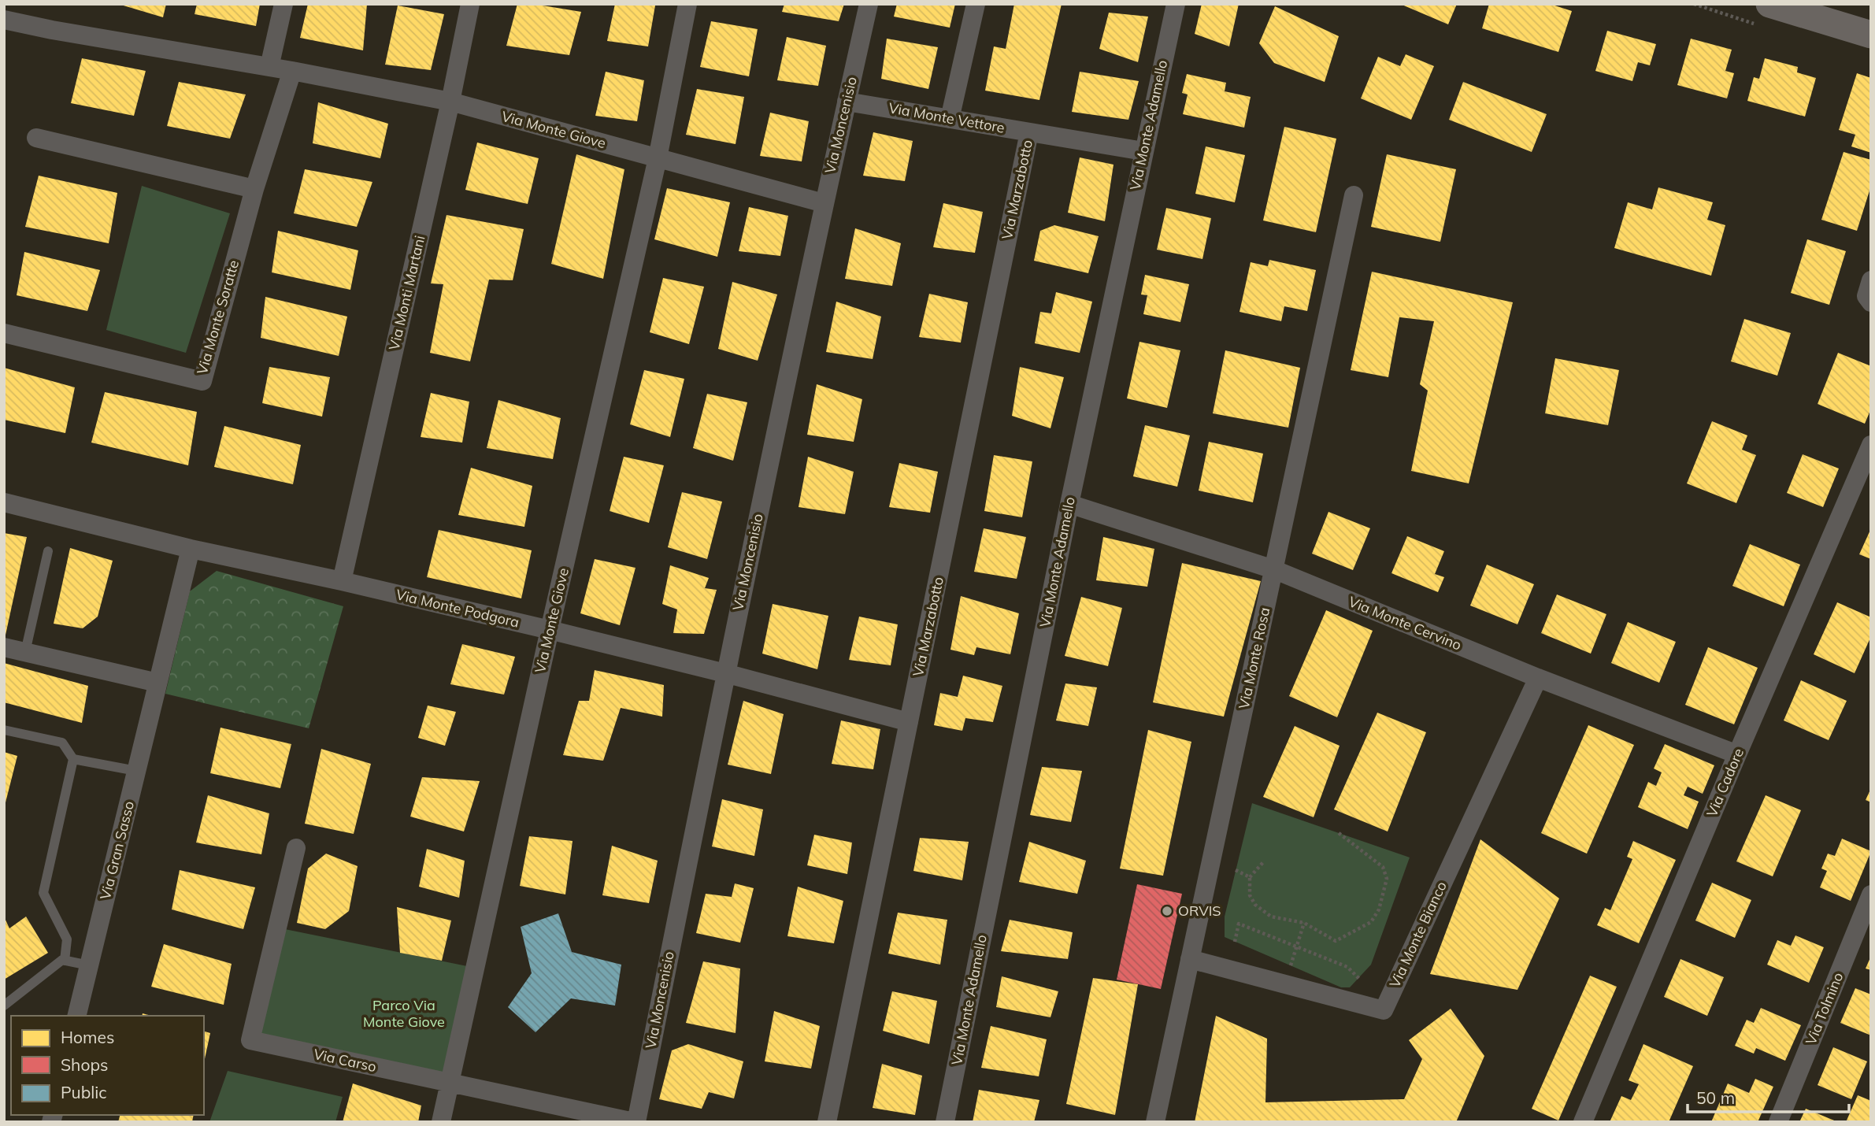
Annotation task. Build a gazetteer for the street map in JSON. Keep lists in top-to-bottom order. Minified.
{"streets":{"street":["Via Monte Vettore","Via Moncenisio","Via Monte Adamello","Via Monte Giove","Via Marzabotto","Via Monti Martani","Via Monte Soratte","Via Monte Podgora","Via Monte Cervino","Via Monte Rosa","Via Cadore","Via Gran Sasso","Via Monte Bianco","Via Tolmino","Via Carso"]},"crossings":[["Via Monte Vettore","Via Moncenisio"],["Via Monte Vettore","Via Monte Adamello"],["Via Monte Vettore","Via Marzabotto"],["Via Moncenisio","Via Monte Giove"],["Via Moncenisio","Via Monte Podgora"],["Via Moncenisio","Via Carso"],["Via Monte Adamello","Via Monte Cervino"],["Via Monte Giove","Via Monti Martani"],["Via Monte Giove","Via Monte Podgora"],["Via Monte Giove","Via Carso"],["Via Marzabotto","Via Monte Podgora"],["Via Monti Martani","Via Monte Podgora"],["Via Monte Podgora","Via Gran Sasso"],["Via Monte Cervino","Via Monte Rosa"],["Via Monte Cervino","Via Cadore"],["Via Monte Cervino","Via Monte Bianco"],["Via Monte Rosa","Via Monte Bianco"]],"parks":["Parco Via Monte Giove"],"places":["ORVIS"],"legend":["Homes","Shops","Public"],"scale_bar":"50 m"}
